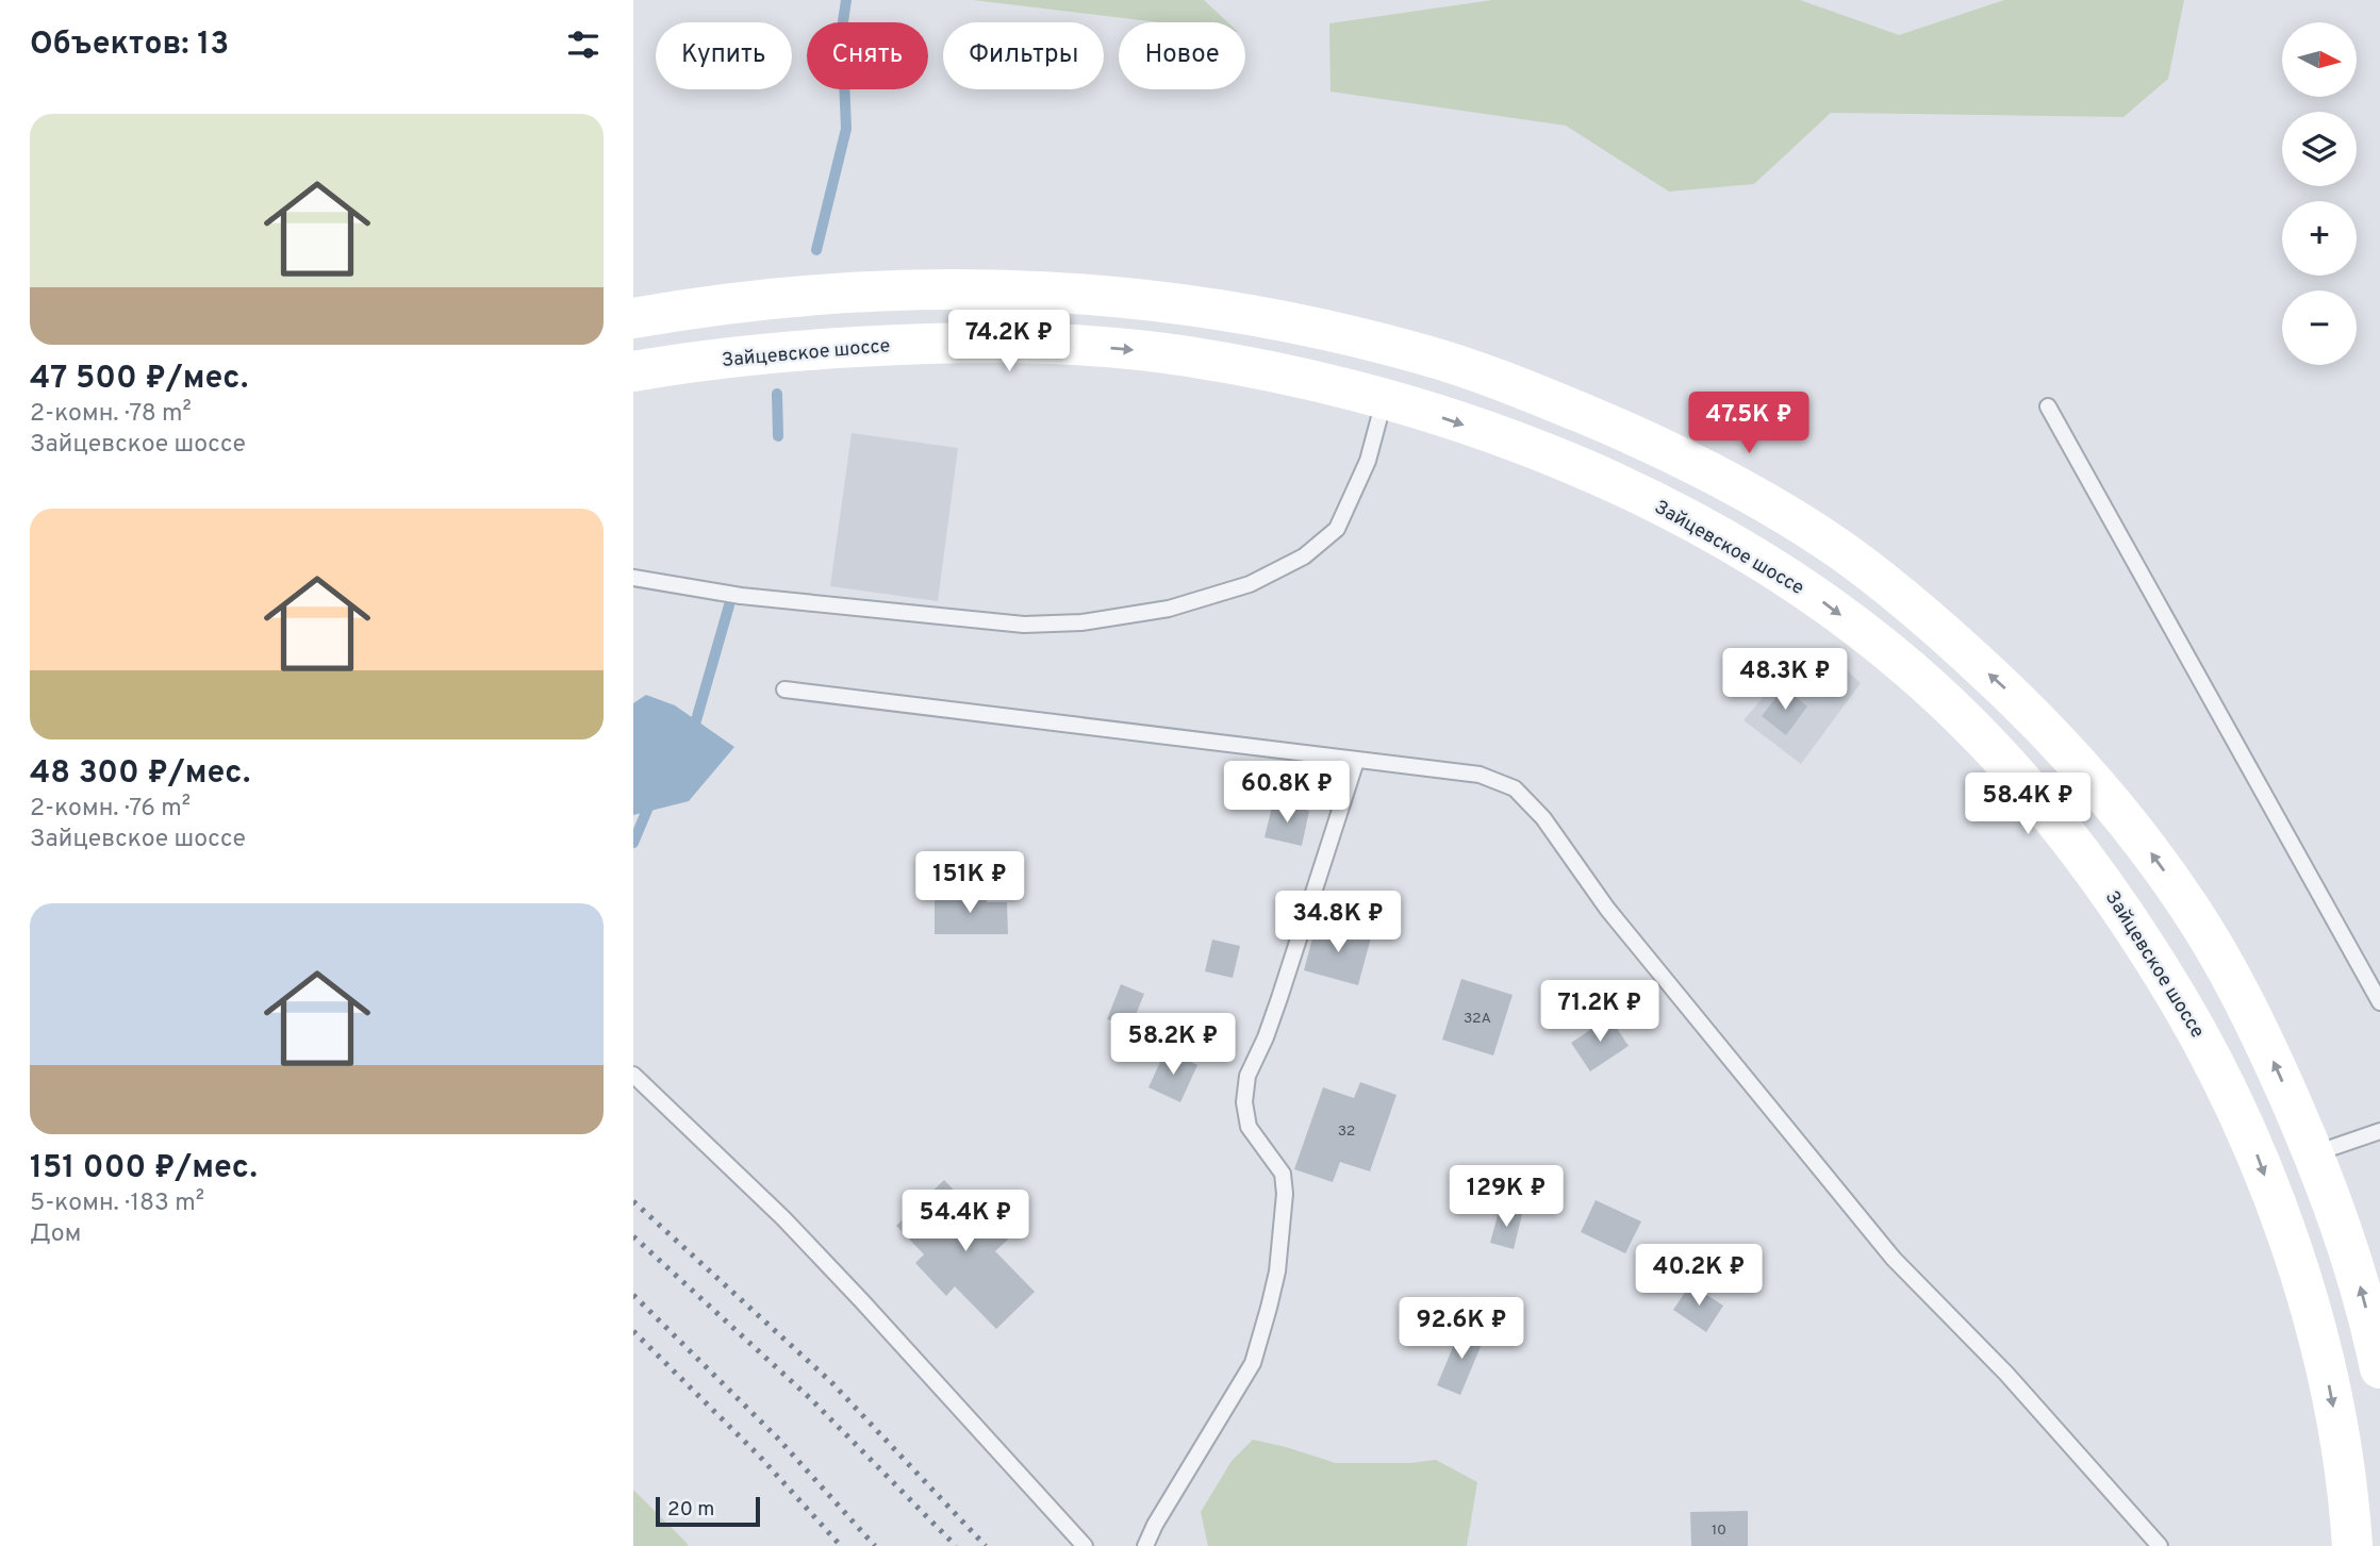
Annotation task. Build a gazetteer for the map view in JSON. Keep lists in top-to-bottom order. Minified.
{"streets":{"main road":["Зайцевское шоссе"]},"house_numbers":["32А","32","10"],"scale_bar":"20 m","north":"right","page":{"heading":"Объектов: 13","map_buttons":["+","−"],"chip":["Купить","Снять","Фильтры","Новое"],"list":[{"name":"47 500 ₽/мес.","note":"2-комн. · 78 m² · Зайцевское шоссе"},{"name":"48 300 ₽/мес.","note":"2-комн. · 76 m² · Зайцевское шоссе"},{"name":"151 000 ₽/мес.","note":"5-комн. · 183 m² · Дом"}],"price":["74.2K ₽","47.5K ₽","48.3K ₽","60.8K ₽","58.4K ₽","151K ₽","34.8K ₽","71.2K ₽","58.2K ₽","129K ₽","54.4K ₽","40.2K ₽","92.6K ₽"],"scale":"20 m"}}
